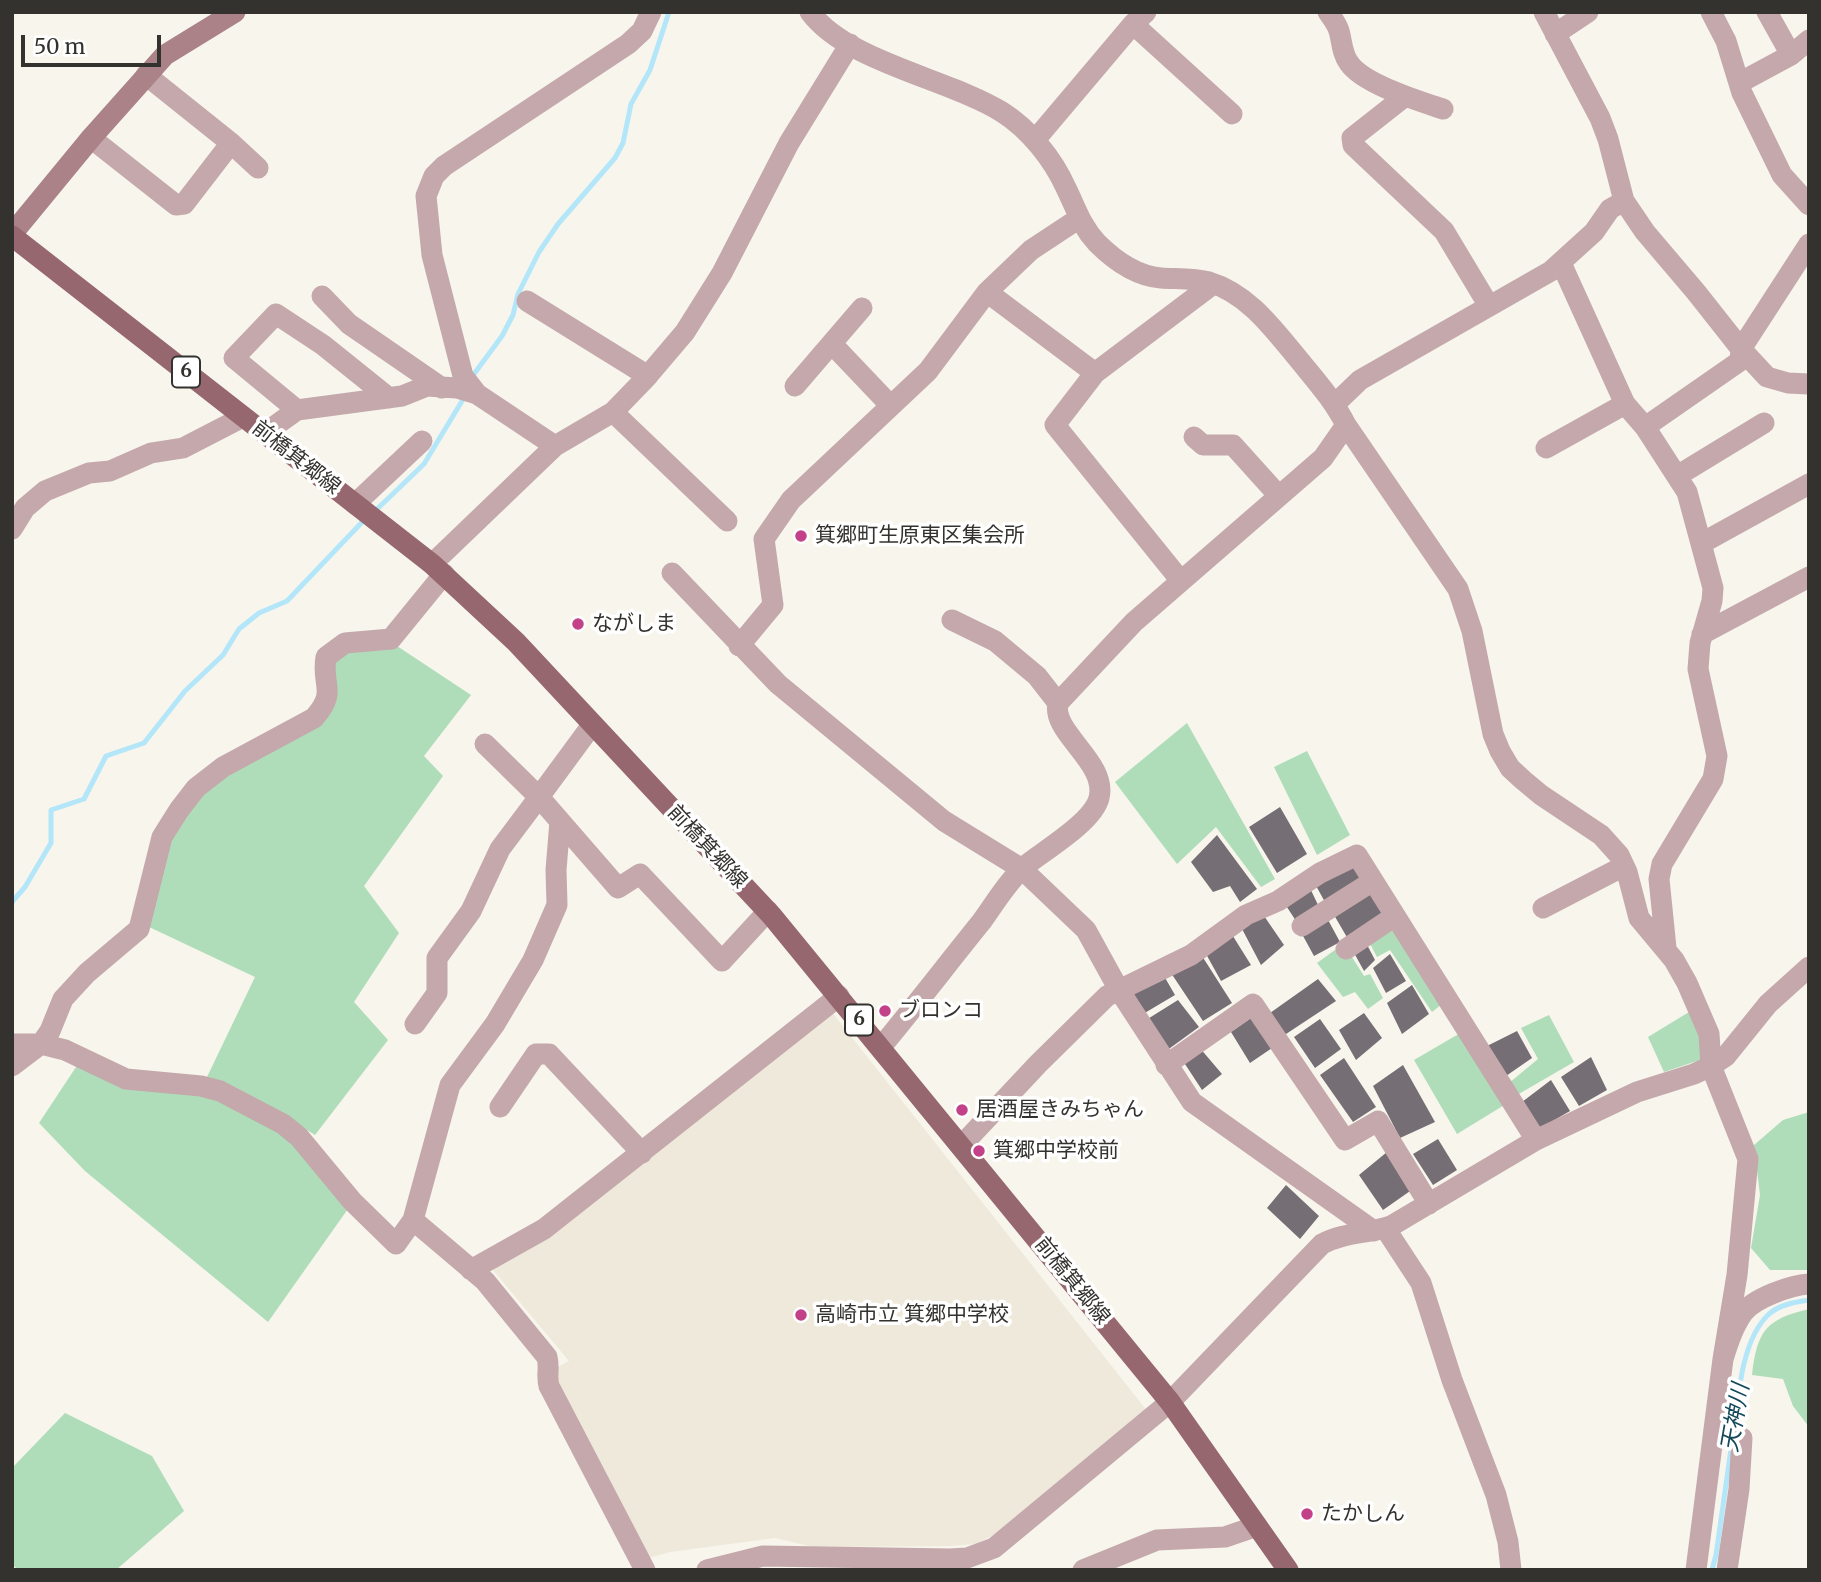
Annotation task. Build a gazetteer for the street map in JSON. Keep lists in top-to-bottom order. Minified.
{"streets":{"main road":["6","前橋箕郷線"]},"water":["天神川"],"places":["箕郷町生原東区集会所","ながしま","ブロンコ","居酒屋きみちゃん","箕郷中学校前","高崎市立 箕郷中学校","たかしん"],"scale_bar":"50 m"}
